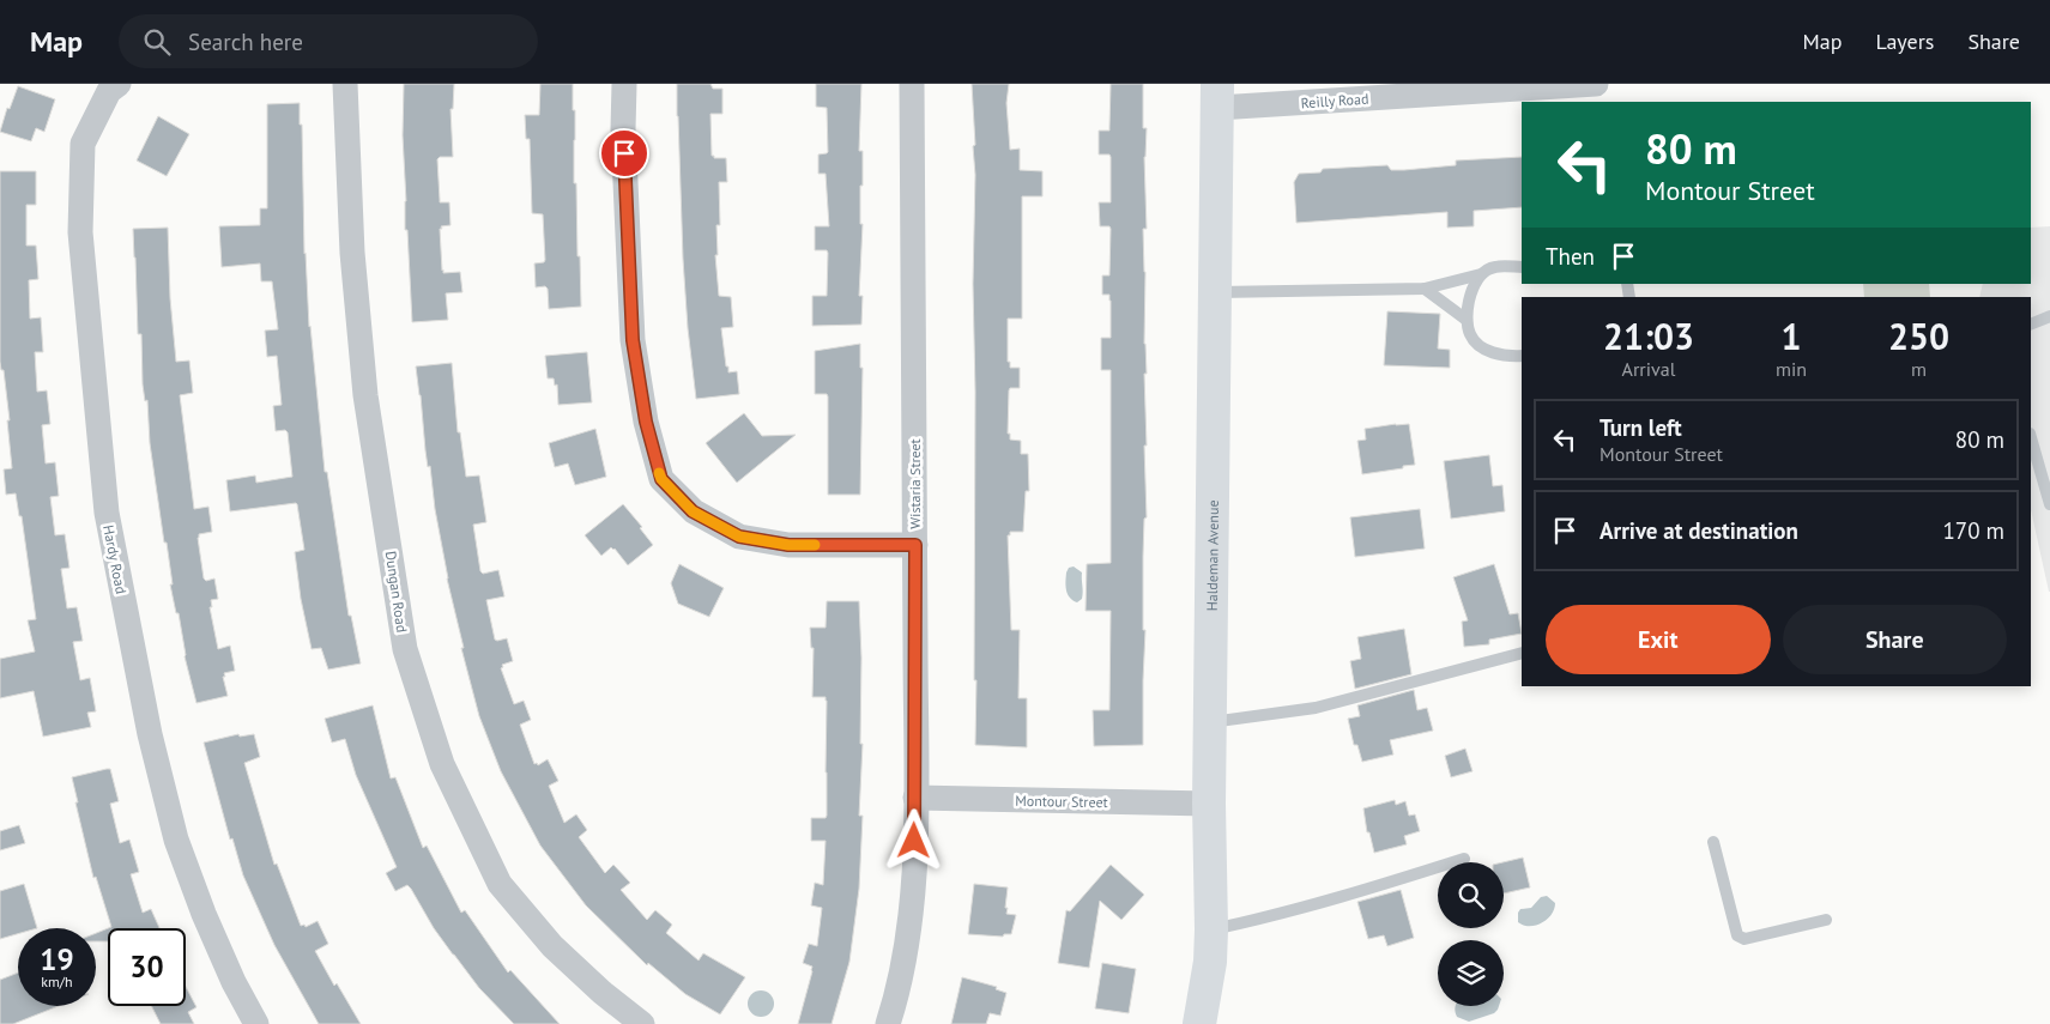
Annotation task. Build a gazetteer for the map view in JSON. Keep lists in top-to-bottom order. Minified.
{"streets":{"main road":["Haldeman Avenue"],"street":["Reilly Road","Wistaria Street","Hardy Road","Dungan Road","Montour Street"]},"crossings":[["Reilly Road","Haldeman Avenue"],["Wistaria Street","Montour Street"],["Haldeman Avenue","Montour Street"]],"page":{"header":"Map","search":"Search here","nav":["Map","Layers","Share"],"turn":["80 m","Montour Street"],"then":"Then","eta":["21:03","Arrival","1","min","250","m"],"list":[{"name":"Turn left","note":"Montour Street","value":"80 m"},{"name":"Arrive at destination","value":"170 m"}],"buttons":["Exit","Share"],"speed":"19 km/h","limit":"30"}}
